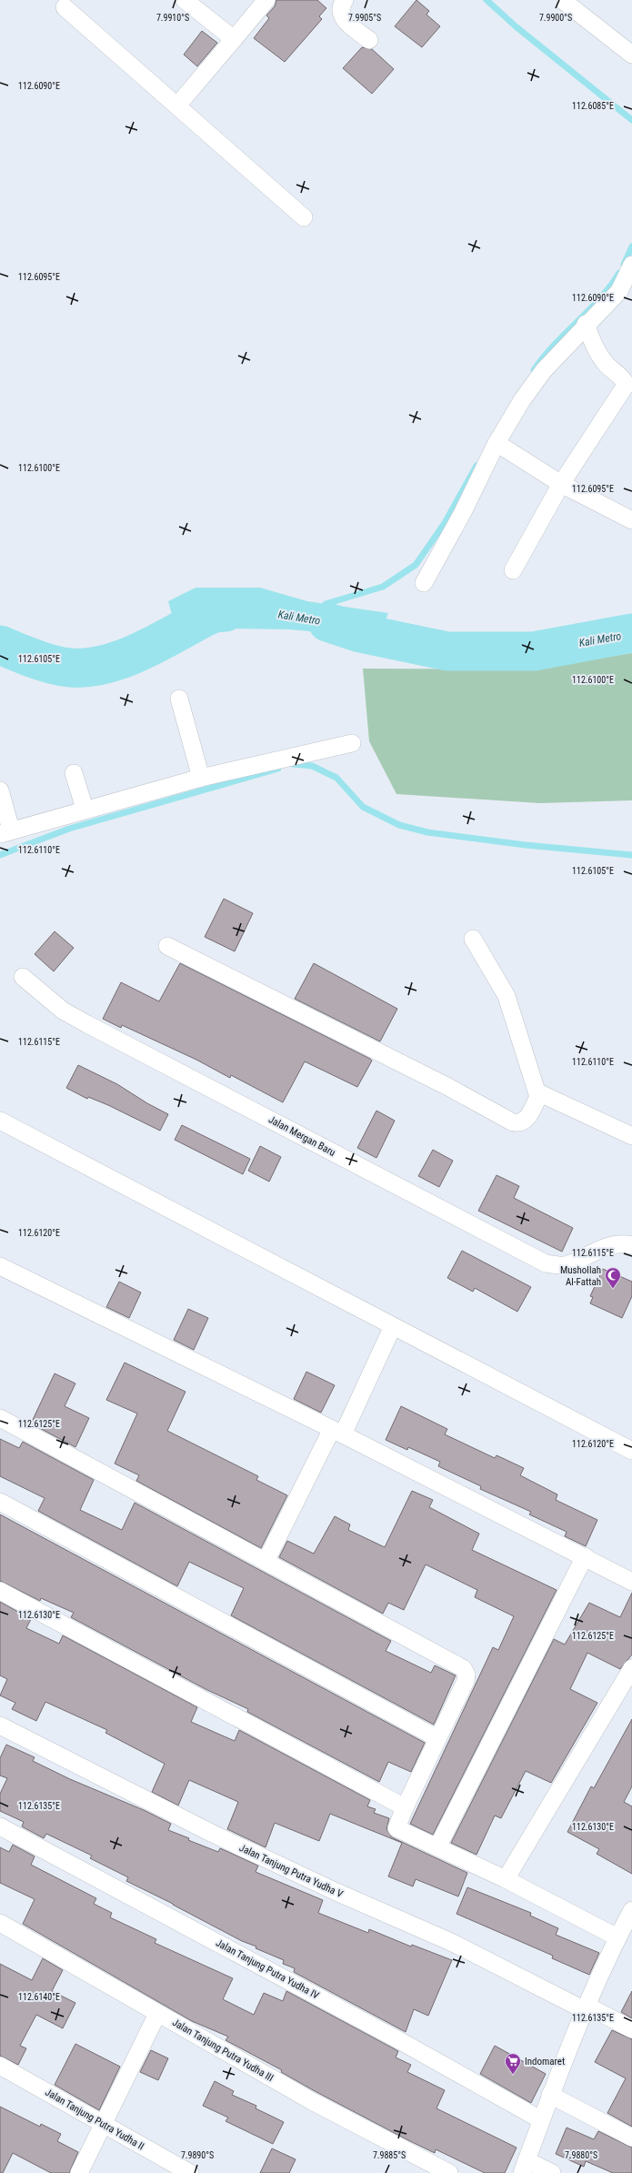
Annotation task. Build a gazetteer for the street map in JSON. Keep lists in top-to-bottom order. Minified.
{"streets":{"street":["Jalan Mergan Baru","Jalan Tanjung Putra Yudha V","Jalan Tanjung Putra Yudha IV","Jalan Tanjung Putra Yudha III","Jalan Tanjung Putra Yudha II"]},"water":["Kali Metro"],"places":{"mosque":["Mushollah Al-Fattah"],"supermarket":["Indomaret"]},"coordinates":["7.9910°S","7.9905°S","7.9900°S","112.6090°E","112.6085°E","112.6095°E","112.6100°E","112.6105°E","112.6110°E","112.6115°E","112.6120°E","112.6125°E","112.6130°E","112.6135°E","112.6140°E","7.9890°S","7.9885°S","7.9880°S"]}
